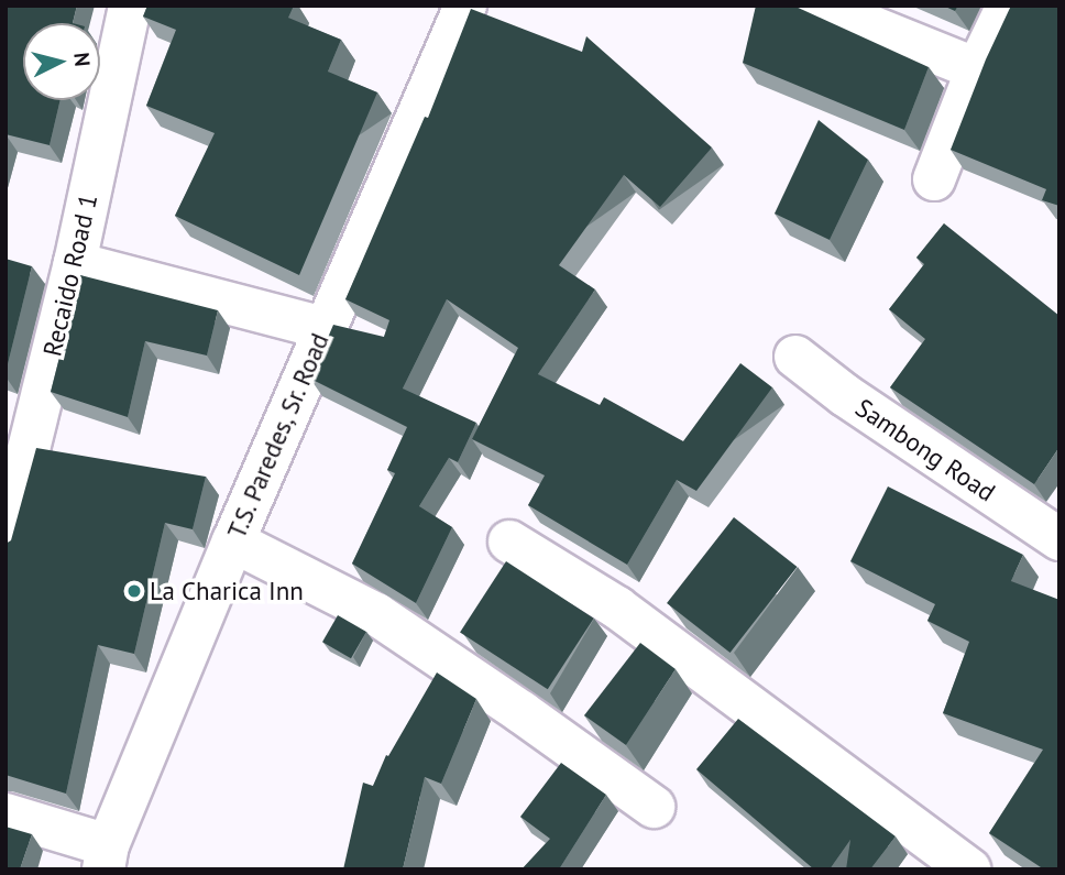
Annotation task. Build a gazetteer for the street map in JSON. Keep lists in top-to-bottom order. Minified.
{"streets":{"street":["Recaido Road 1","T.S. Paredes, Sr. Road","Sambong Road"]},"places":["La Charica Inn"],"north":"right"}
